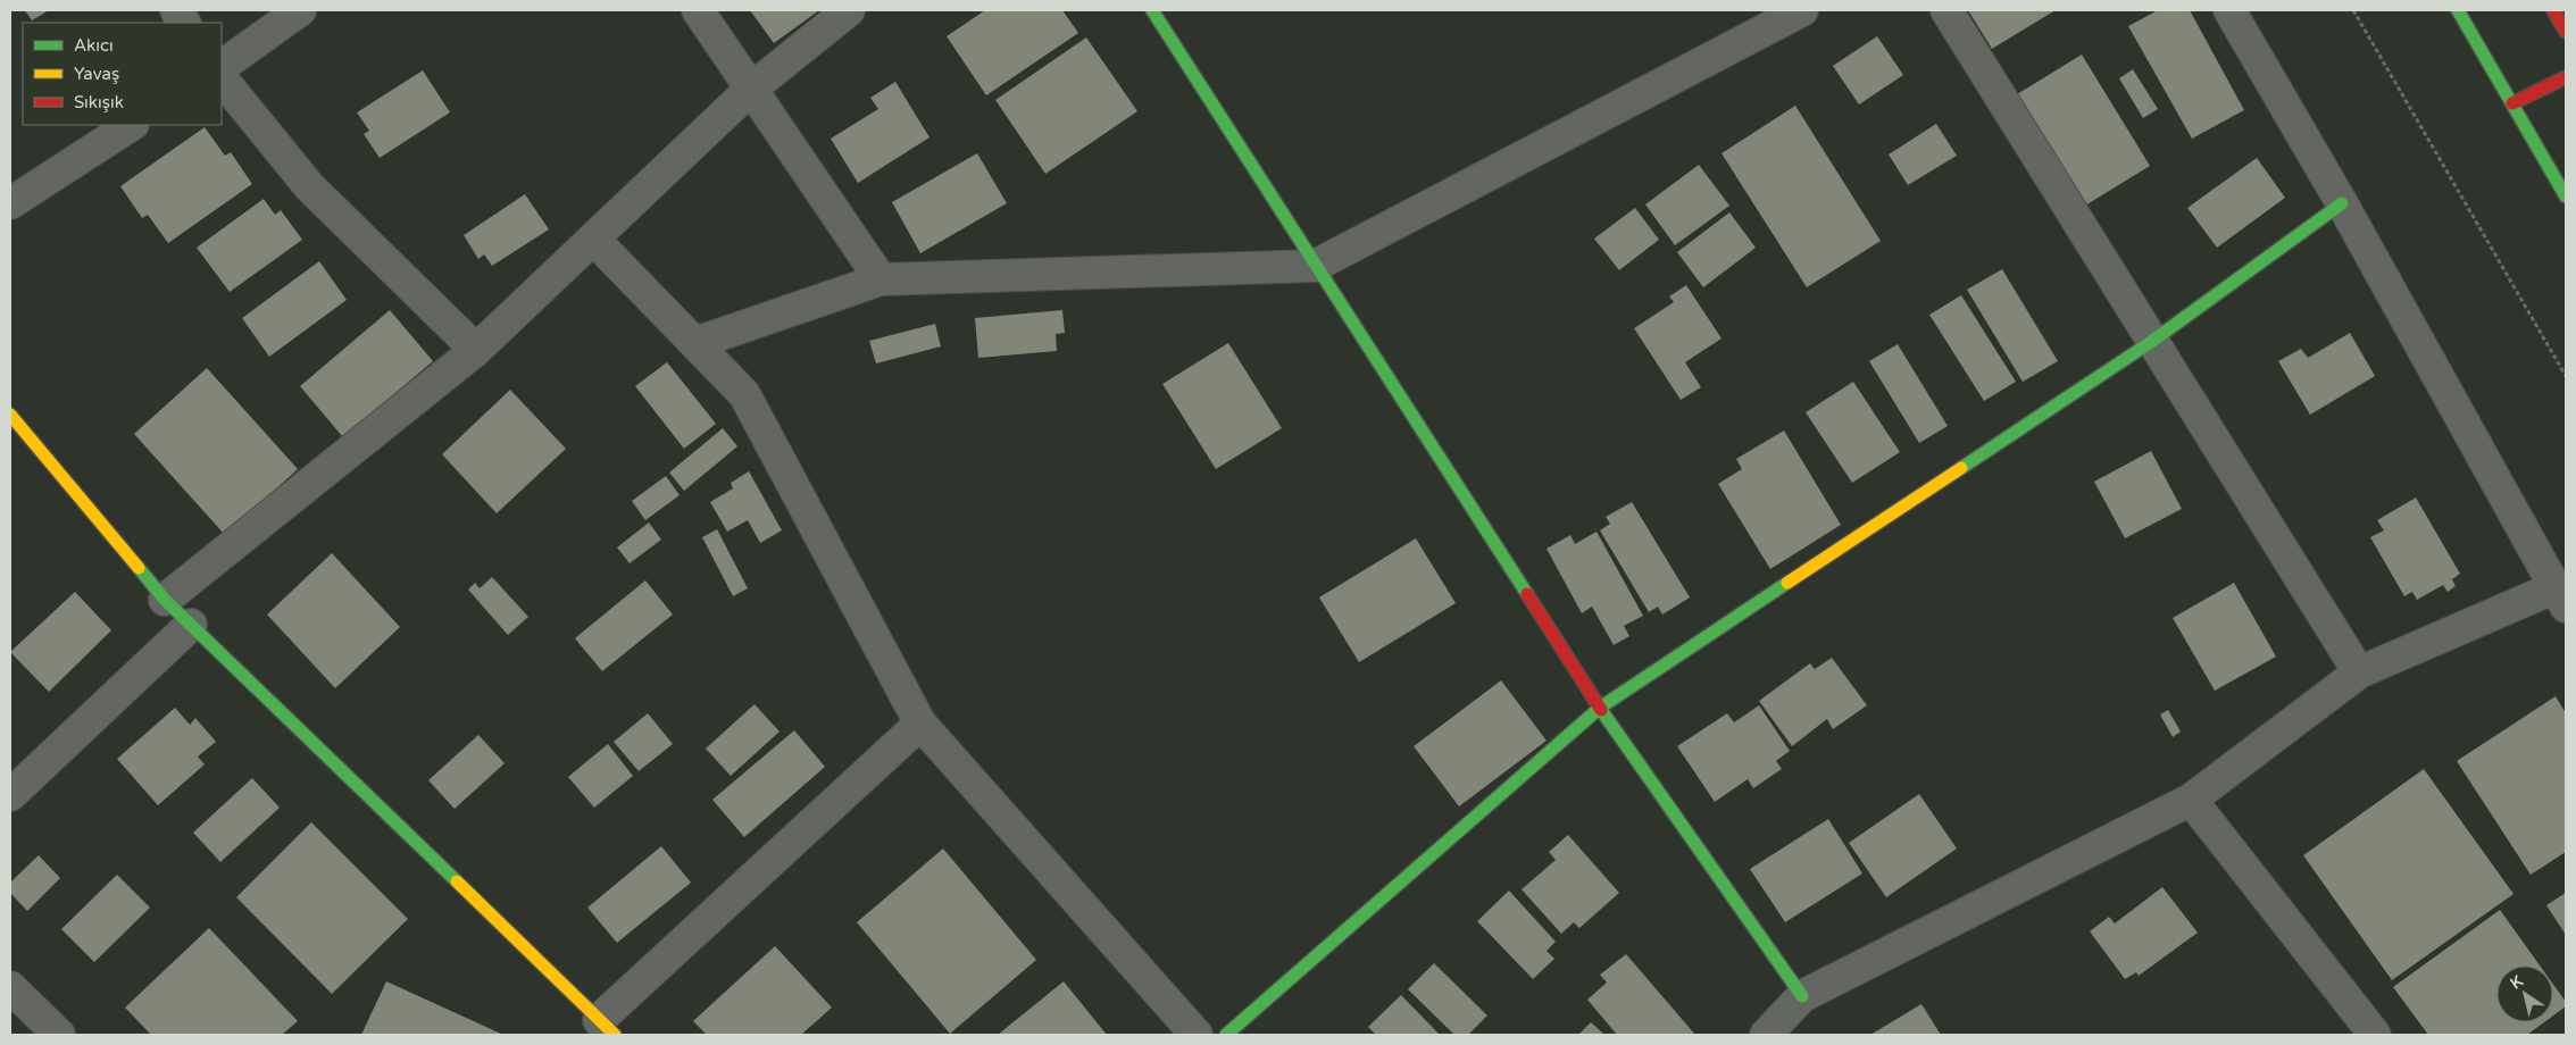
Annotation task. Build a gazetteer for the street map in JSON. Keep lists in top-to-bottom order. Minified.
{"legend":["Akıcı","Yavaş","Sıkışık"],"north":"top left"}
